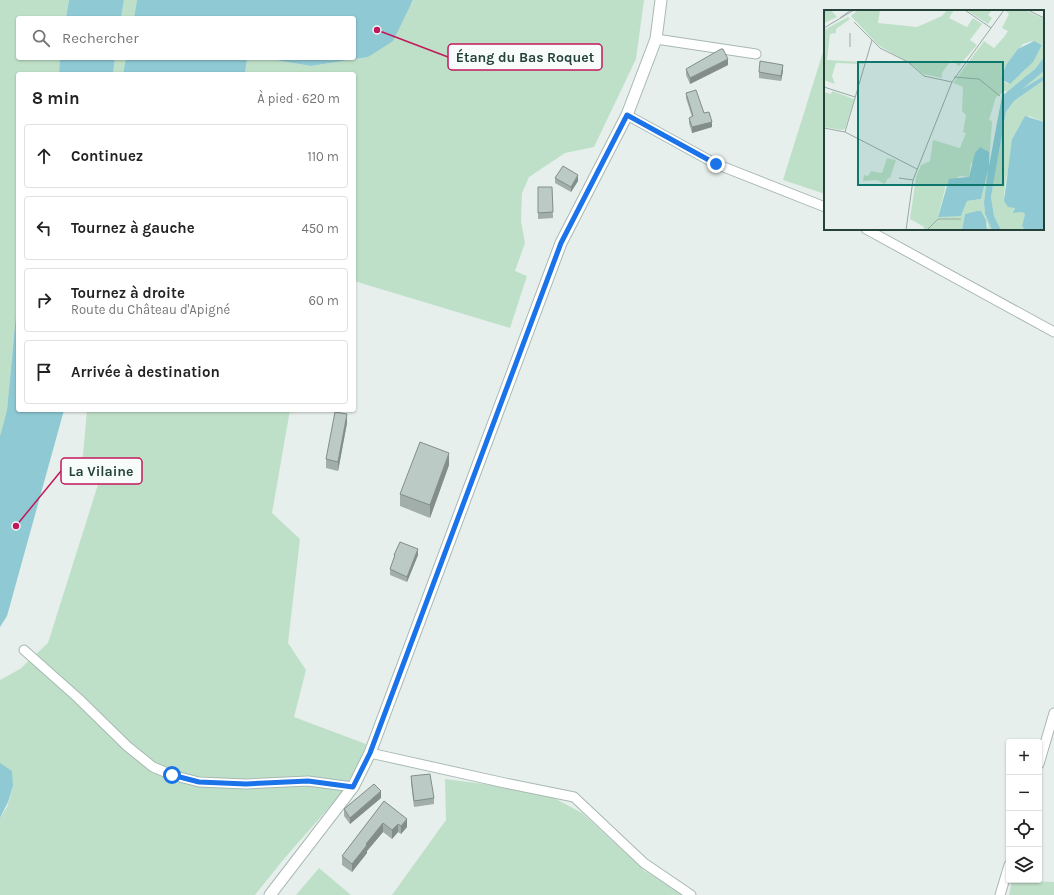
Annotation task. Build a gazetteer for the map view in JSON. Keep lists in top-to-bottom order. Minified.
{"places":["Étang du Bas Roquet","La Vilaine"],"page":{"search":"Rechercher","heading":["8 min","À pied · 620 m"],"list":[["Continuez","110 m"],["Tournez à gauche","450 m"],["Tournez à droite","Route du Château d'Apigné","60 m"],"Arrivée à destination"],"map_buttons":["+","−"]}}
